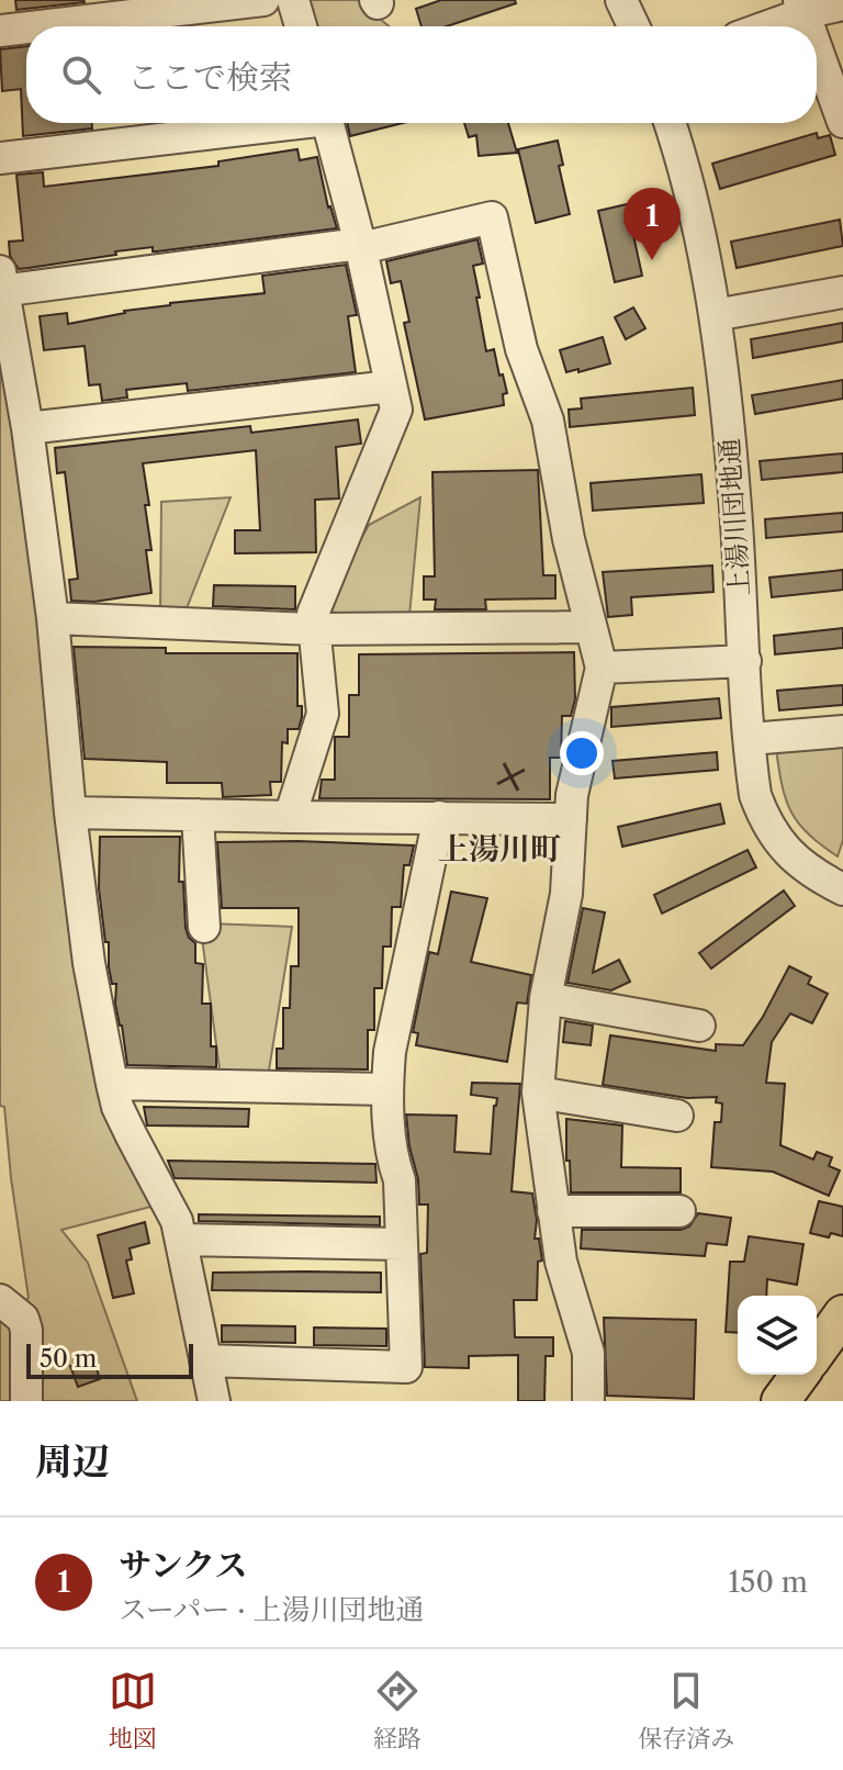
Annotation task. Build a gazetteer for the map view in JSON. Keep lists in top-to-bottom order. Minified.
{"streets":{"street":["上湯川団地通"]},"districts":["上湯川町"],"scale_bar":"50 m","page":{"search":"ここで検索","pins":"1","scale":"50 m","heading":"周辺","list":[{"mark":"1","name":"サンクス","note":"スーパー · 上湯川団地通","value":"150 m"}],"nav":["地図","経路","保存済み"]}}
